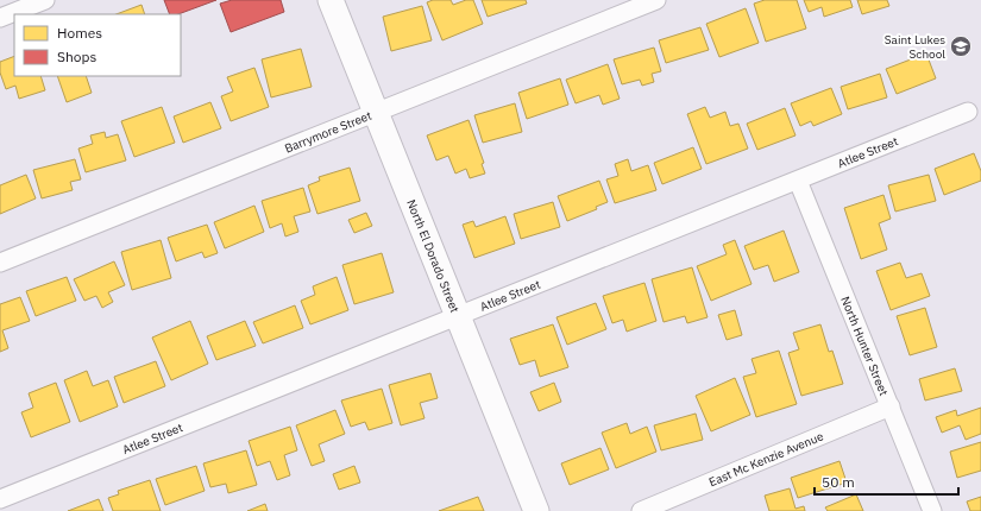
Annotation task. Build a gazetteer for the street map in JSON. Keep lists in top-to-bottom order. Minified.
{"streets":{"main road":["North El Dorado Street"],"street":["Barrymore Street","Atlee Street","North Hunter Street","East Mc Kenzie Avenue"]},"crossings":[["Barrymore Street","North El Dorado Street"],["Atlee Street","North El Dorado Street"],["Atlee Street","North Hunter Street"],["North Hunter Street","East Mc Kenzie Avenue"]],"places":{"school or university":["Saint Lukes School"]},"legend":["Homes","Shops"],"scale_bar":"50 m"}
